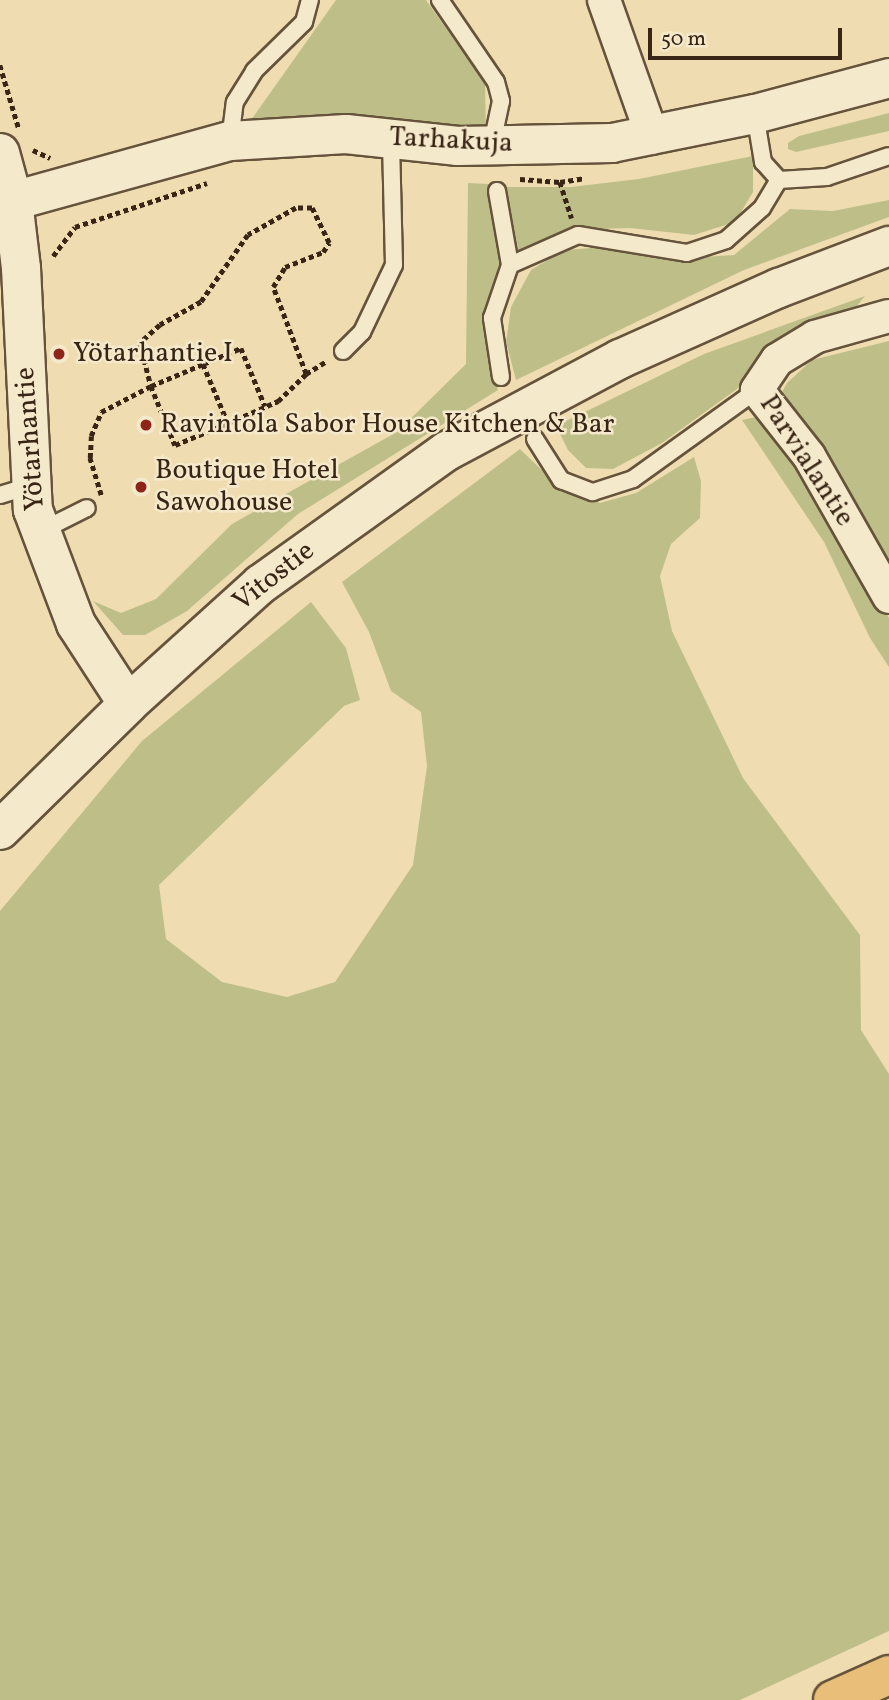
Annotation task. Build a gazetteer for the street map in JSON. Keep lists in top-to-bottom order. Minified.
{"streets":{"street":["Tarhakuja","Yötarhantie","Parvialantie","Vitostie"]},"crossings":[["Tarhakuja","Yötarhantie"],["Yötarhantie","Vitostie"]],"places":["Yötarhantie I","Ravintola Sabor House Kitchen & Bar","Boutique Hotel Sawohouse"],"scale_bar":"50 m"}
